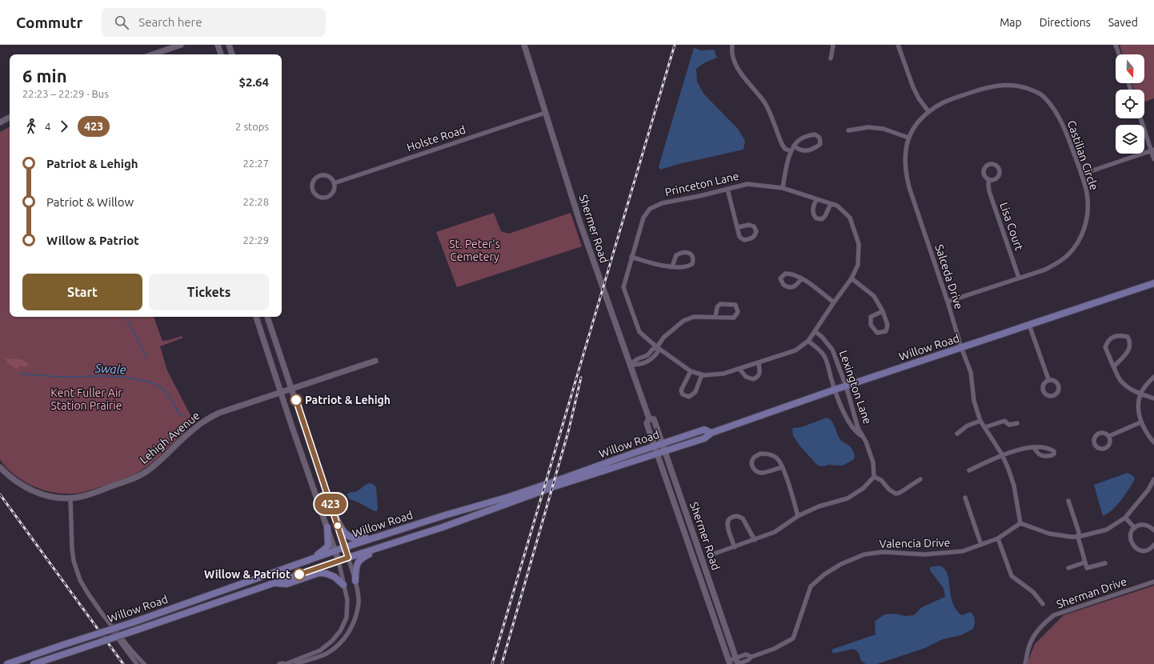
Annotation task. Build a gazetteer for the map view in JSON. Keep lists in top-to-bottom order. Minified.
{"streets":{"main road":["Shermer Road","Willow Road","Lehigh Avenue"],"street":["Holste Road","Castilian Circle","Princeton Lane","Lisa Court","Salceda Drive","Lexington Lane","Valencia Drive","Sherman Drive"]},"crossings":[["Holste Road","Shermer Road"],["Castilian Circle","Lisa Court"],["Castilian Circle","Salceda Drive"],["Princeton Lane","Lexington Lane"],["Shermer Road","Willow Road"],["Shermer Road","Valencia Drive"],["Salceda Drive","Willow Road"],["Salceda Drive","Valencia Drive"],["Willow Road","Lexington Lane"]],"water":["Swale"],"parks":["St. Peter's Cemetery","Kent Fuller Air Station Prairie"],"places":["Patriot & Lehigh","Willow & Patriot"],"lines":["bus line 423"],"north":"bottom","page":{"header":"Commutr","search":"Search here","nav":["Map","Directions","Saved"],"on_map":"423","heading":["6 min","22:23 – 22:29 · Bus","$2.64"],"legs":["4","423","2 stops"],"list":[{"name":"Patriot & Lehigh","value":"22:27"},{"name":"Patriot & Willow","value":"22:28"},{"name":"Willow & Patriot","value":"22:29"}],"buttons":["Start","Tickets"]}}
